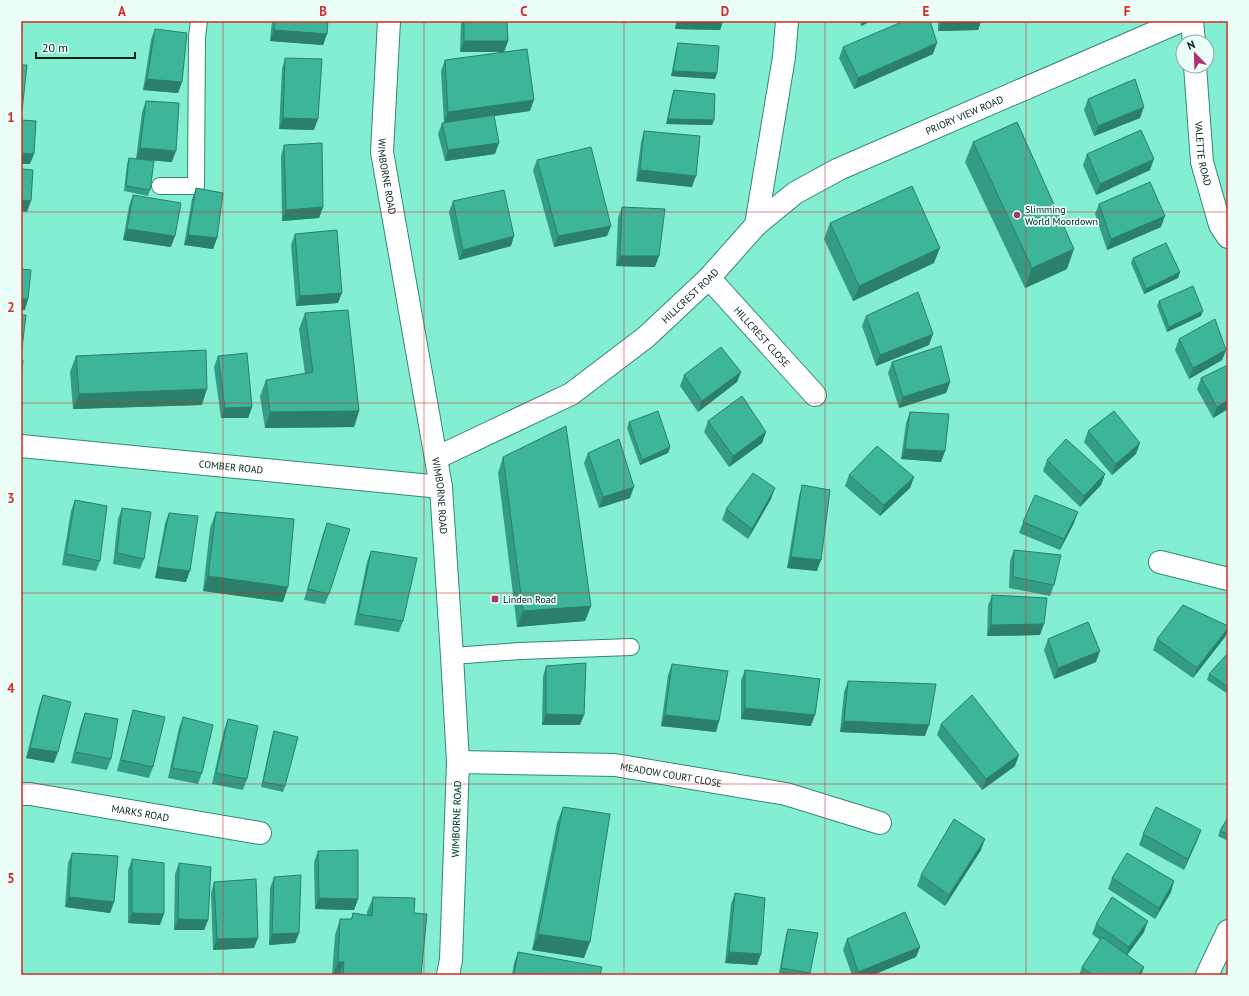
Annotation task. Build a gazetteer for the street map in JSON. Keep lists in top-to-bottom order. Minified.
{"streets":{"street":["PRIORY VIEW ROAD","VALETTE ROAD","WIMBORNE ROAD","HILLCREST ROAD","HILLCREST CLOSE","COMBER ROAD","MEADOW COURT CLOSE","MARKS ROAD"]},"crossings":[["PRIORY VIEW ROAD","HILLCREST ROAD"],["WIMBORNE ROAD","HILLCREST ROAD"],["WIMBORNE ROAD","COMBER ROAD"],["WIMBORNE ROAD","MEADOW COURT CLOSE"],["HILLCREST ROAD","HILLCREST CLOSE"]],"places":{"other":["Slimming World Moordown"],"transit":["Linden Road"]},"scale_bar":"20 m","north":"top left","grid":{"columns":["A","B","C","D","E","F"],"rows":["1","2","3","4","5"]}}
